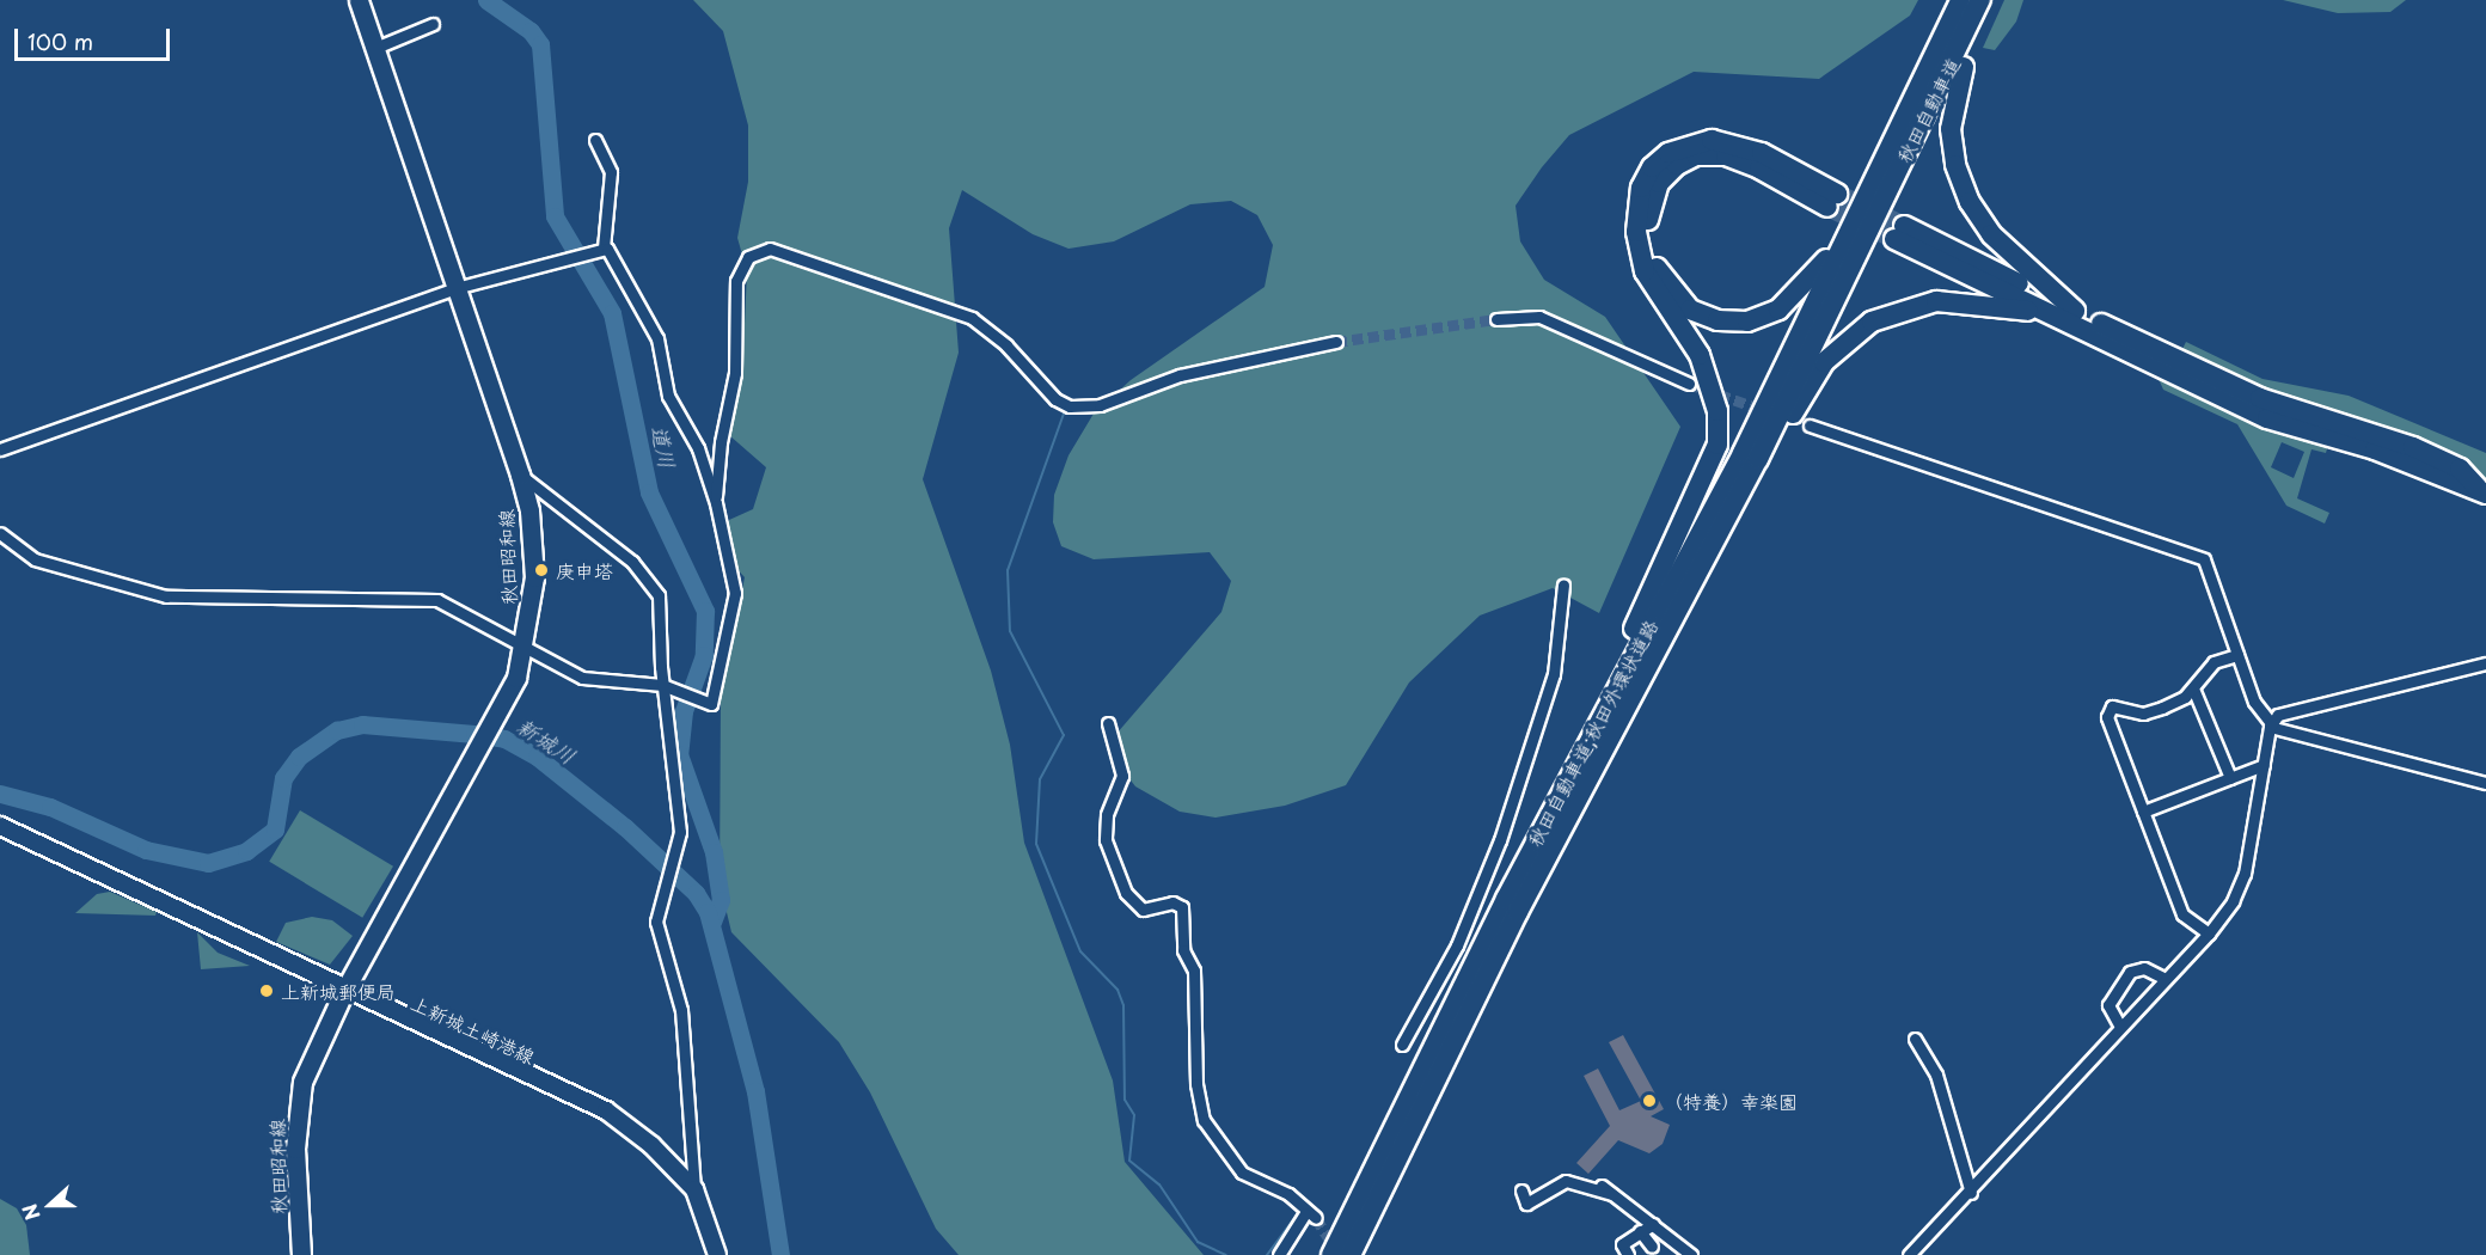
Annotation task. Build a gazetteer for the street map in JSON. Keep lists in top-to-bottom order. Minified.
{"streets":{"highway":["秋田自動車道","秋田自動車道;秋田外環状道路"],"main road":["秋田昭和線","上新城土崎港線"]},"crossings":[["秋田自動車道","秋田自動車道;秋田外環状道路"],["秋田昭和線","上新城土崎港線"]],"water":["道川","新城川"],"places":["庚申塔","上新城郵便局","（特養）幸楽園"],"scale_bar":"100 m","north":"left"}
